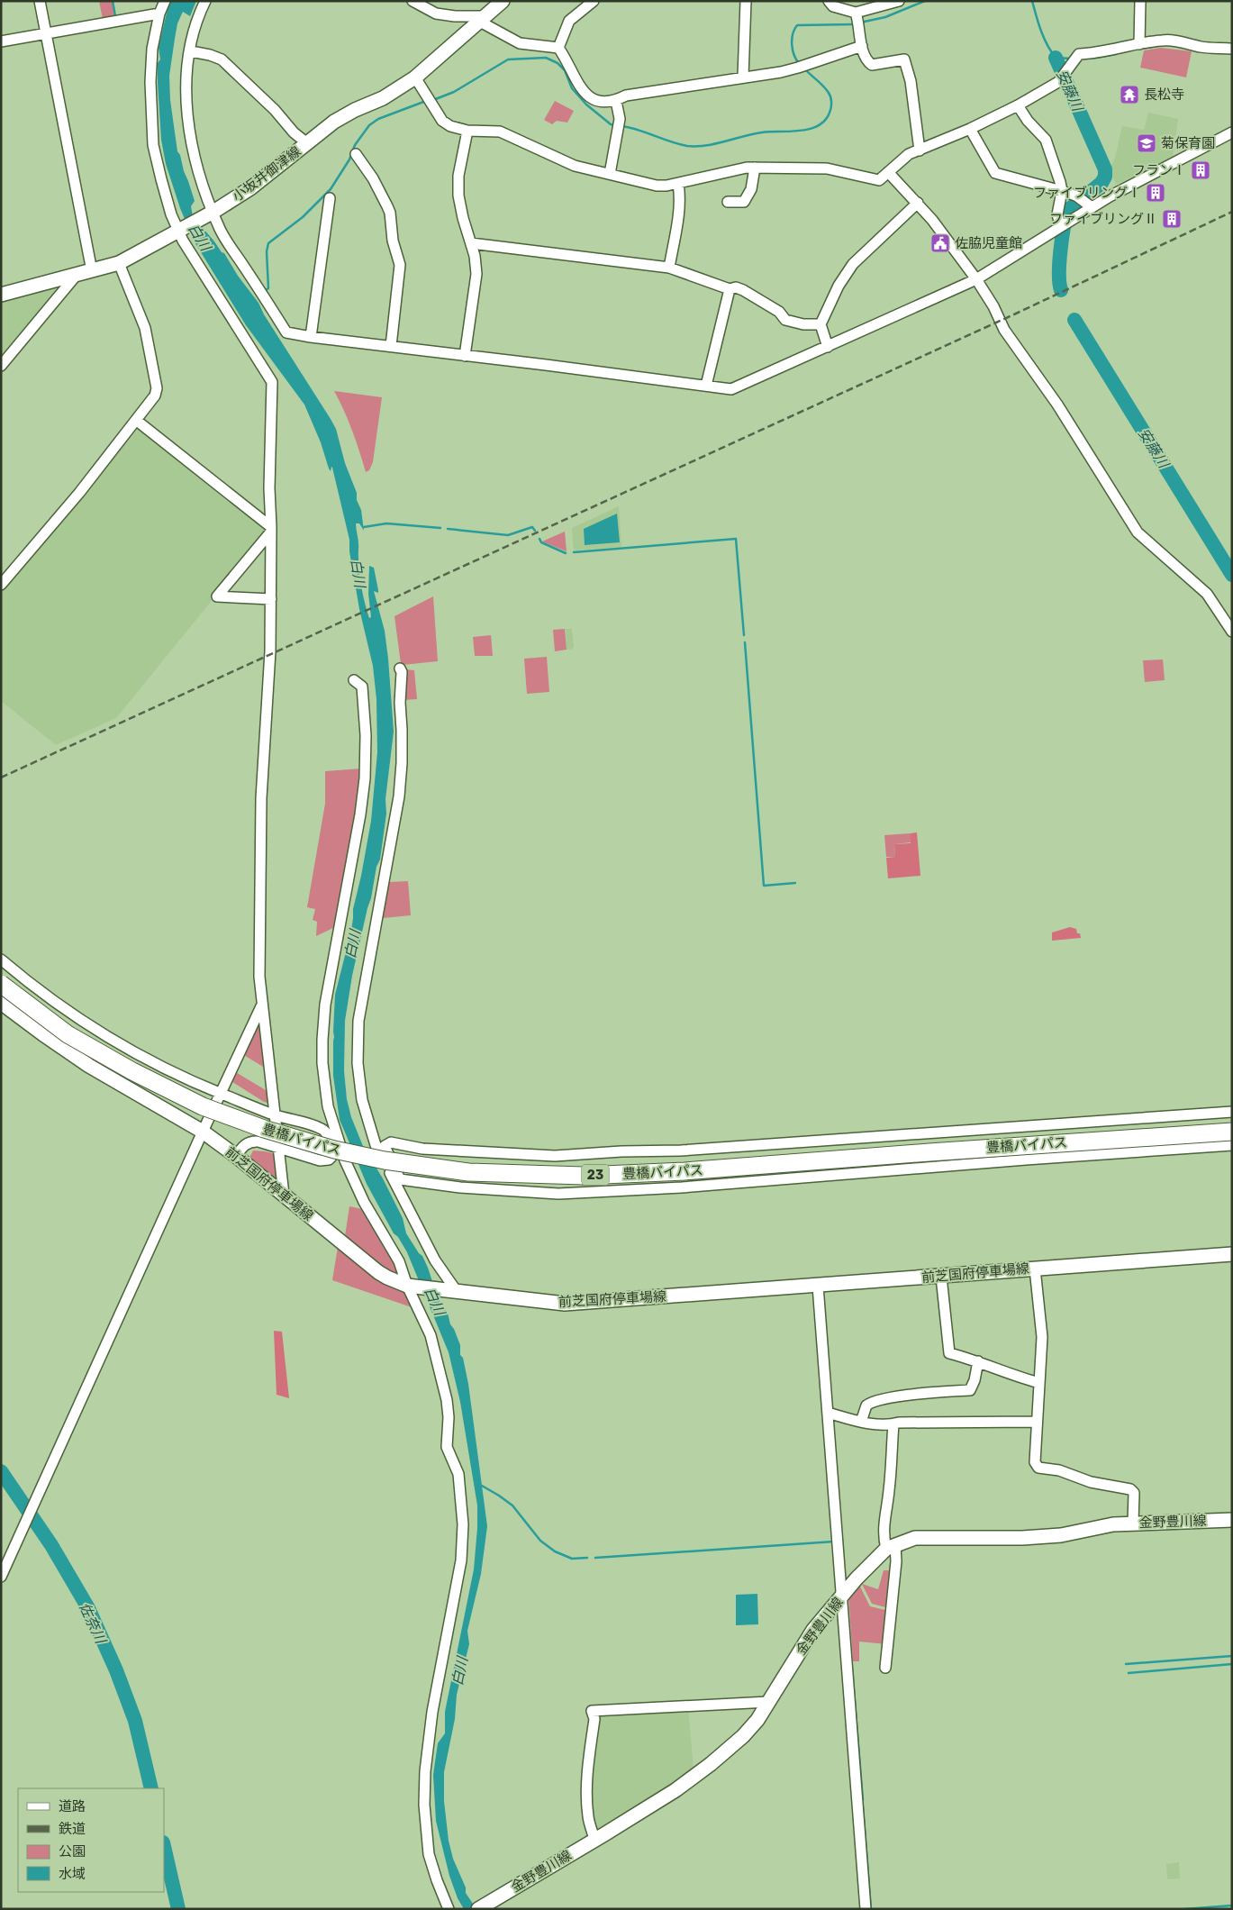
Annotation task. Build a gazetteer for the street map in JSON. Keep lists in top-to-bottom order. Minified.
{"streets":{"highway":["豊橋バイパス","23"],"main road":["小坂井御津線","前芝国府停車場線","金野豊川線"]},"crossings":[["豊橋バイパス","前芝国府停車場線"]],"water":["安藤川","白川","佐奈川"],"places":{"temple":["長松寺"],"school or university":["菊保育園"],"building":["フランⅠ","ファイブリングⅠ","ファイブリングⅡ"],"public building":["佐脇児童館"]},"legend":["道路","鉄道","公園","水域"]}
